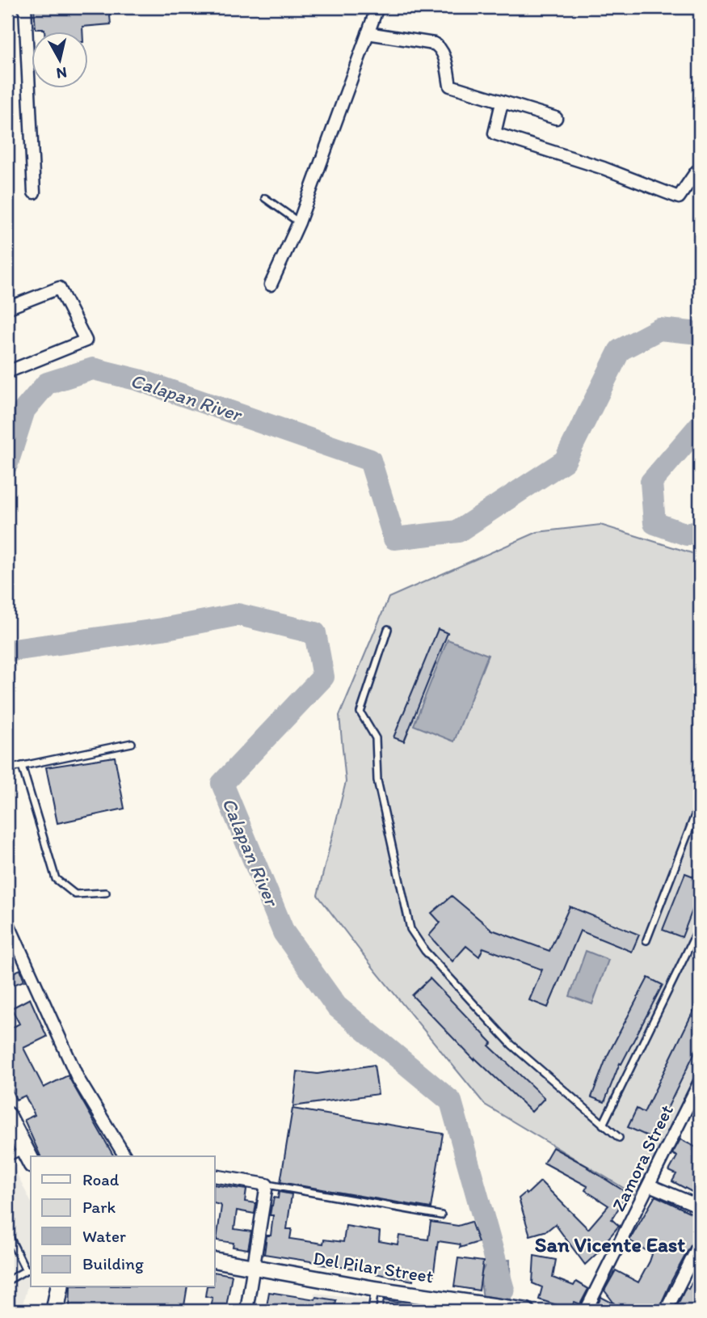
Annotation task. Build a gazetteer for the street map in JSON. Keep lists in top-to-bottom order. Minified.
{"streets":{"street":["Zamora Street","Del Pilar Street"]},"districts":["San Vicente East"],"water":["Calapan River"],"legend":["Road","Park","Water","Building"],"north":"bottom"}
